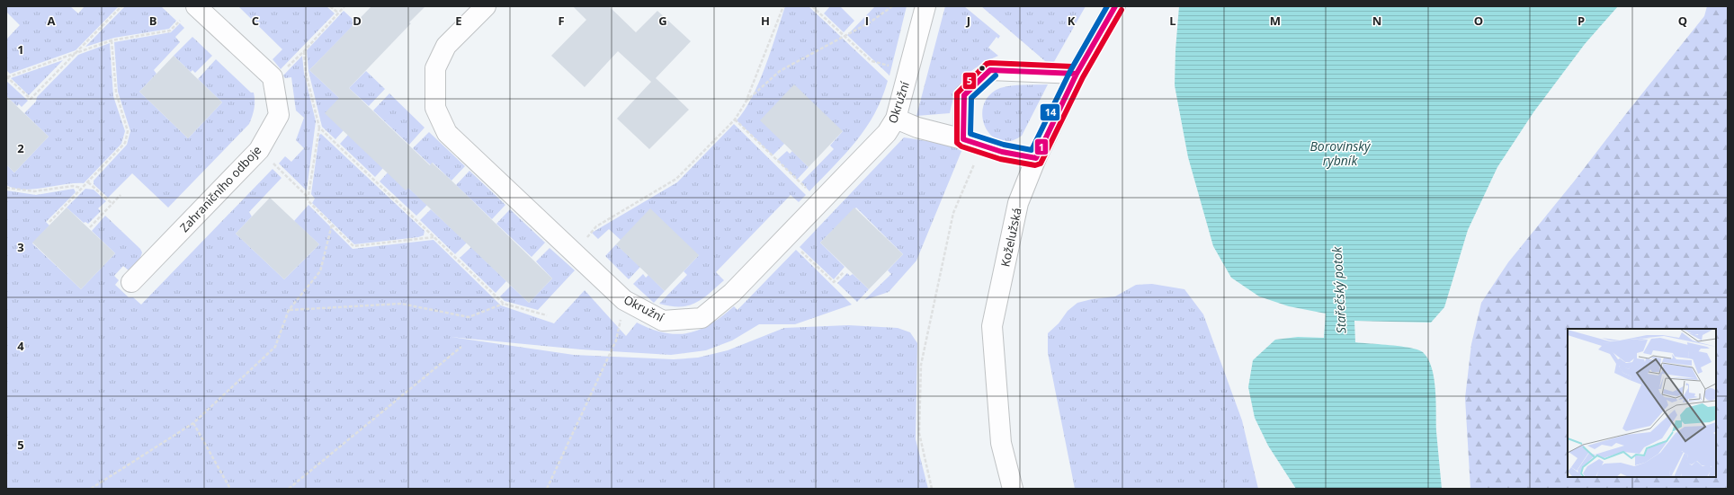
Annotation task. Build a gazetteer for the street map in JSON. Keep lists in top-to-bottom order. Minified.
{"streets":{"street":["Okružní","Zahraničního odboje","Koželužská"]},"water":["Borovinský rybník","Stařečský potok"],"lines":["transit line 1","transit line 14","transit line 5"],"grid":{"columns":["A","B","C","D","E","F","G","H","I","J","K","L","M","N","O","P","Q"],"rows":["1","2","3","4","5"]}}
